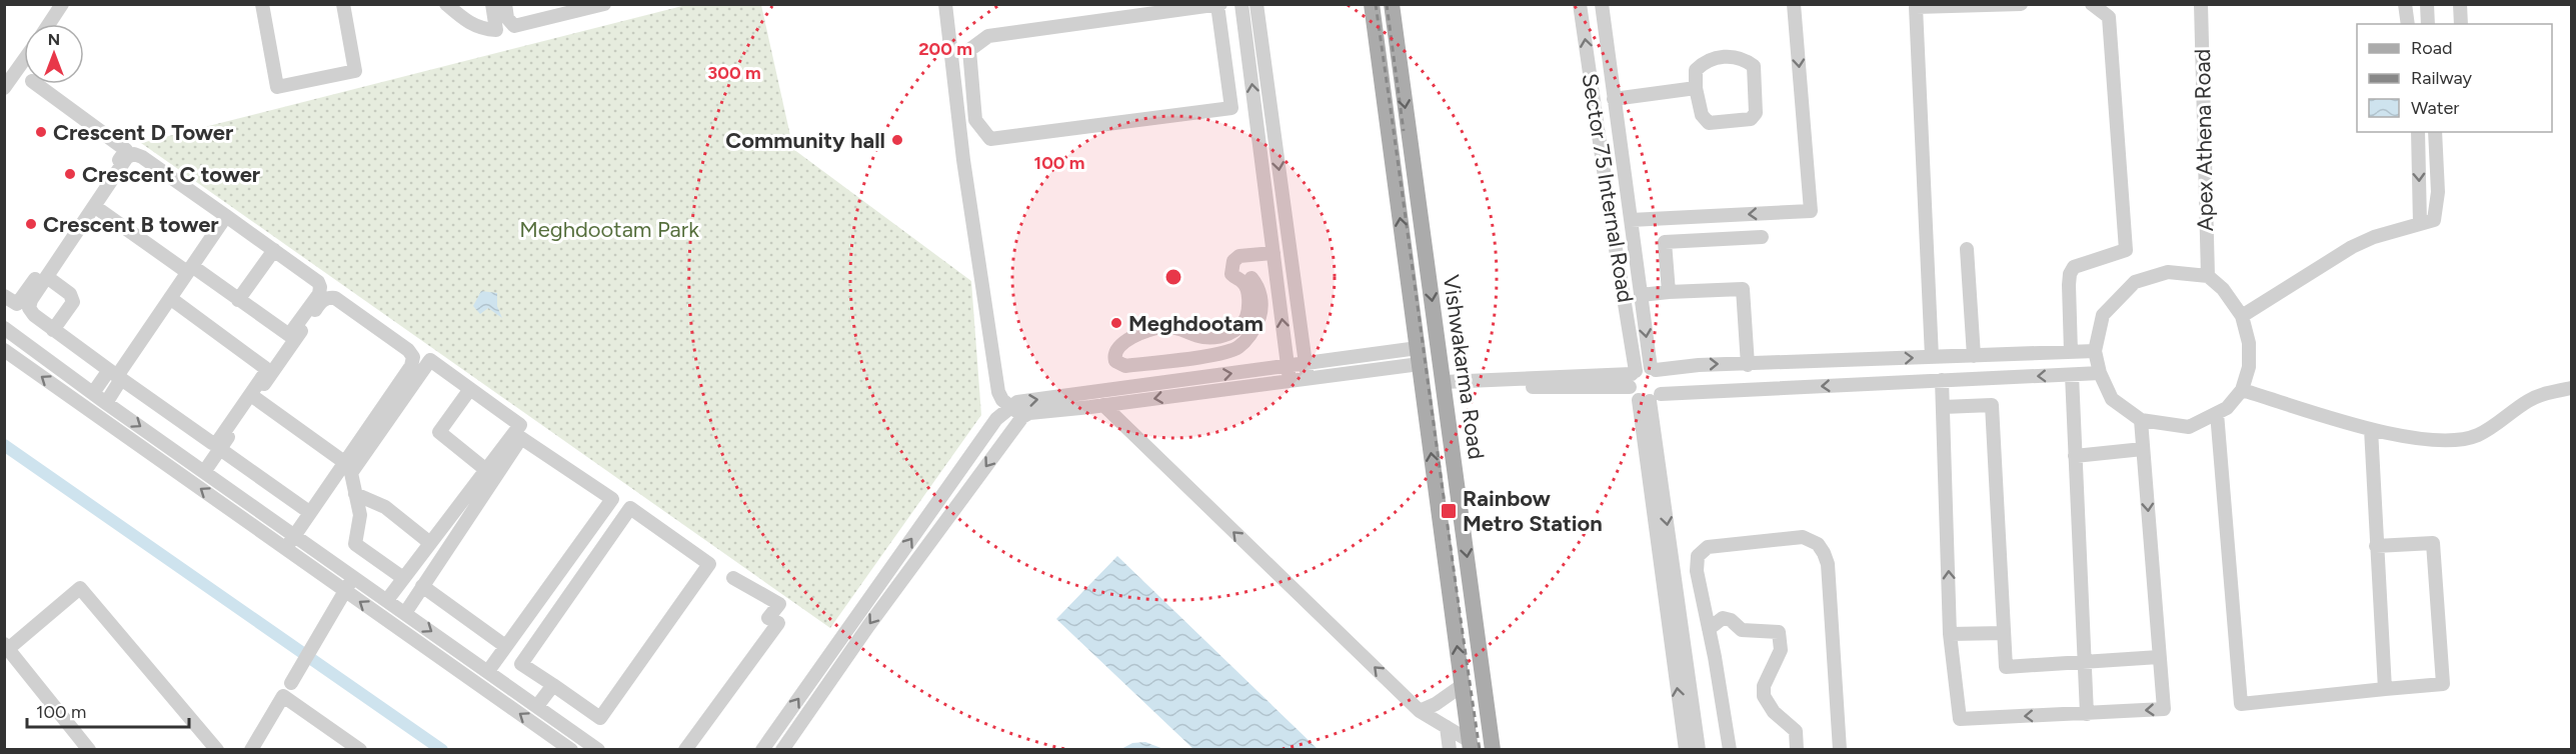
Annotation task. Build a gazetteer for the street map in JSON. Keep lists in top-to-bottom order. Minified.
{"streets":{"main road":["Vishwakarma Road"],"street":["Apex Athena Road","Sector 75 Internal Road"]},"parks":["Meghdootam Park"],"places":{"other":["Crescent D Tower","Community hall","Crescent C tower","Crescent B tower","Meghdootam"],"transit":["Rainbow Metro Station"]},"legend":["Road","Railway","Water"],"scale_bar":"100 m","north":"top","rings":["200 m","300 m","100 m"]}
